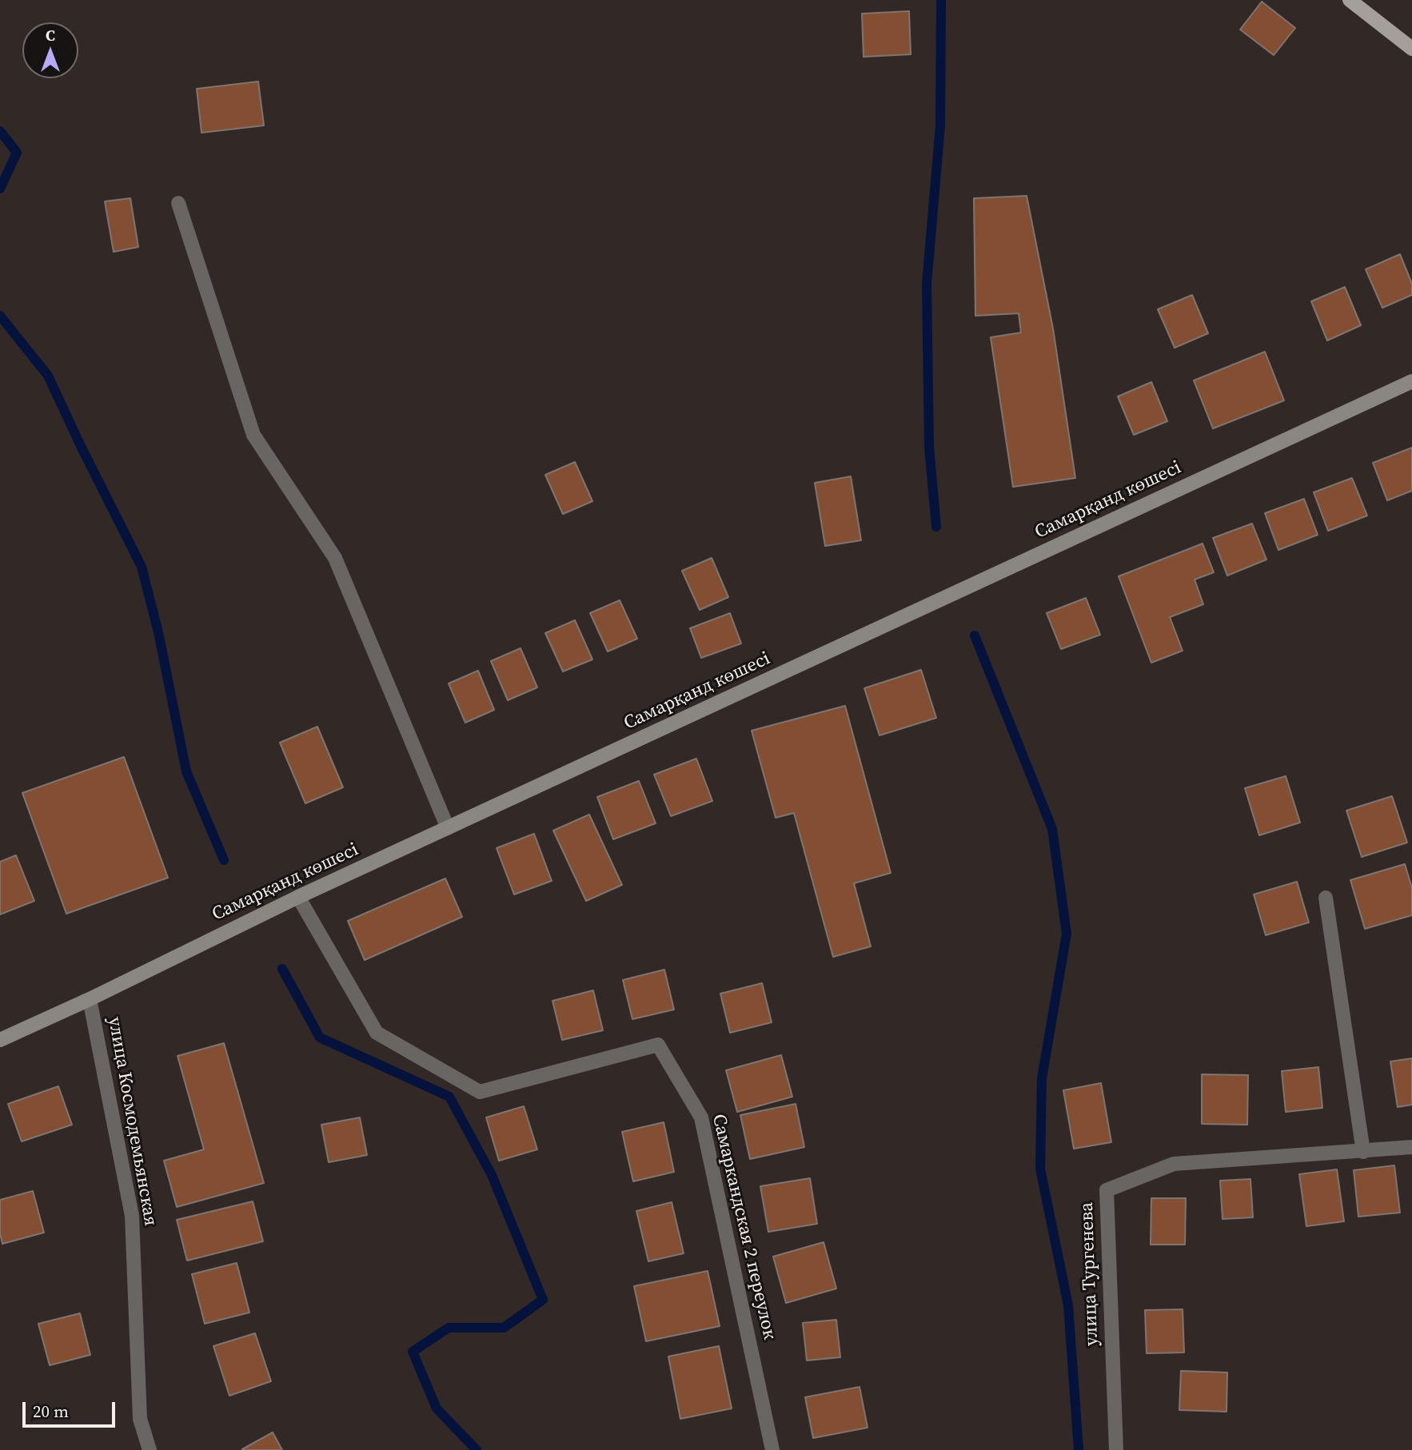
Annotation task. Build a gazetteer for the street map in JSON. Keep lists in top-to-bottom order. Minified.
{"streets":{"street":["Самарқанд көшесі","улица Космодемьянская","Самаркандская 2 переулок","улица Тургенева"]},"crossings":[["Самарқанд көшесі","улица Космодемьянская"],["Самарқанд көшесі","Самаркандская 2 переулок"]],"scale_bar":"20 m","north":"top"}
